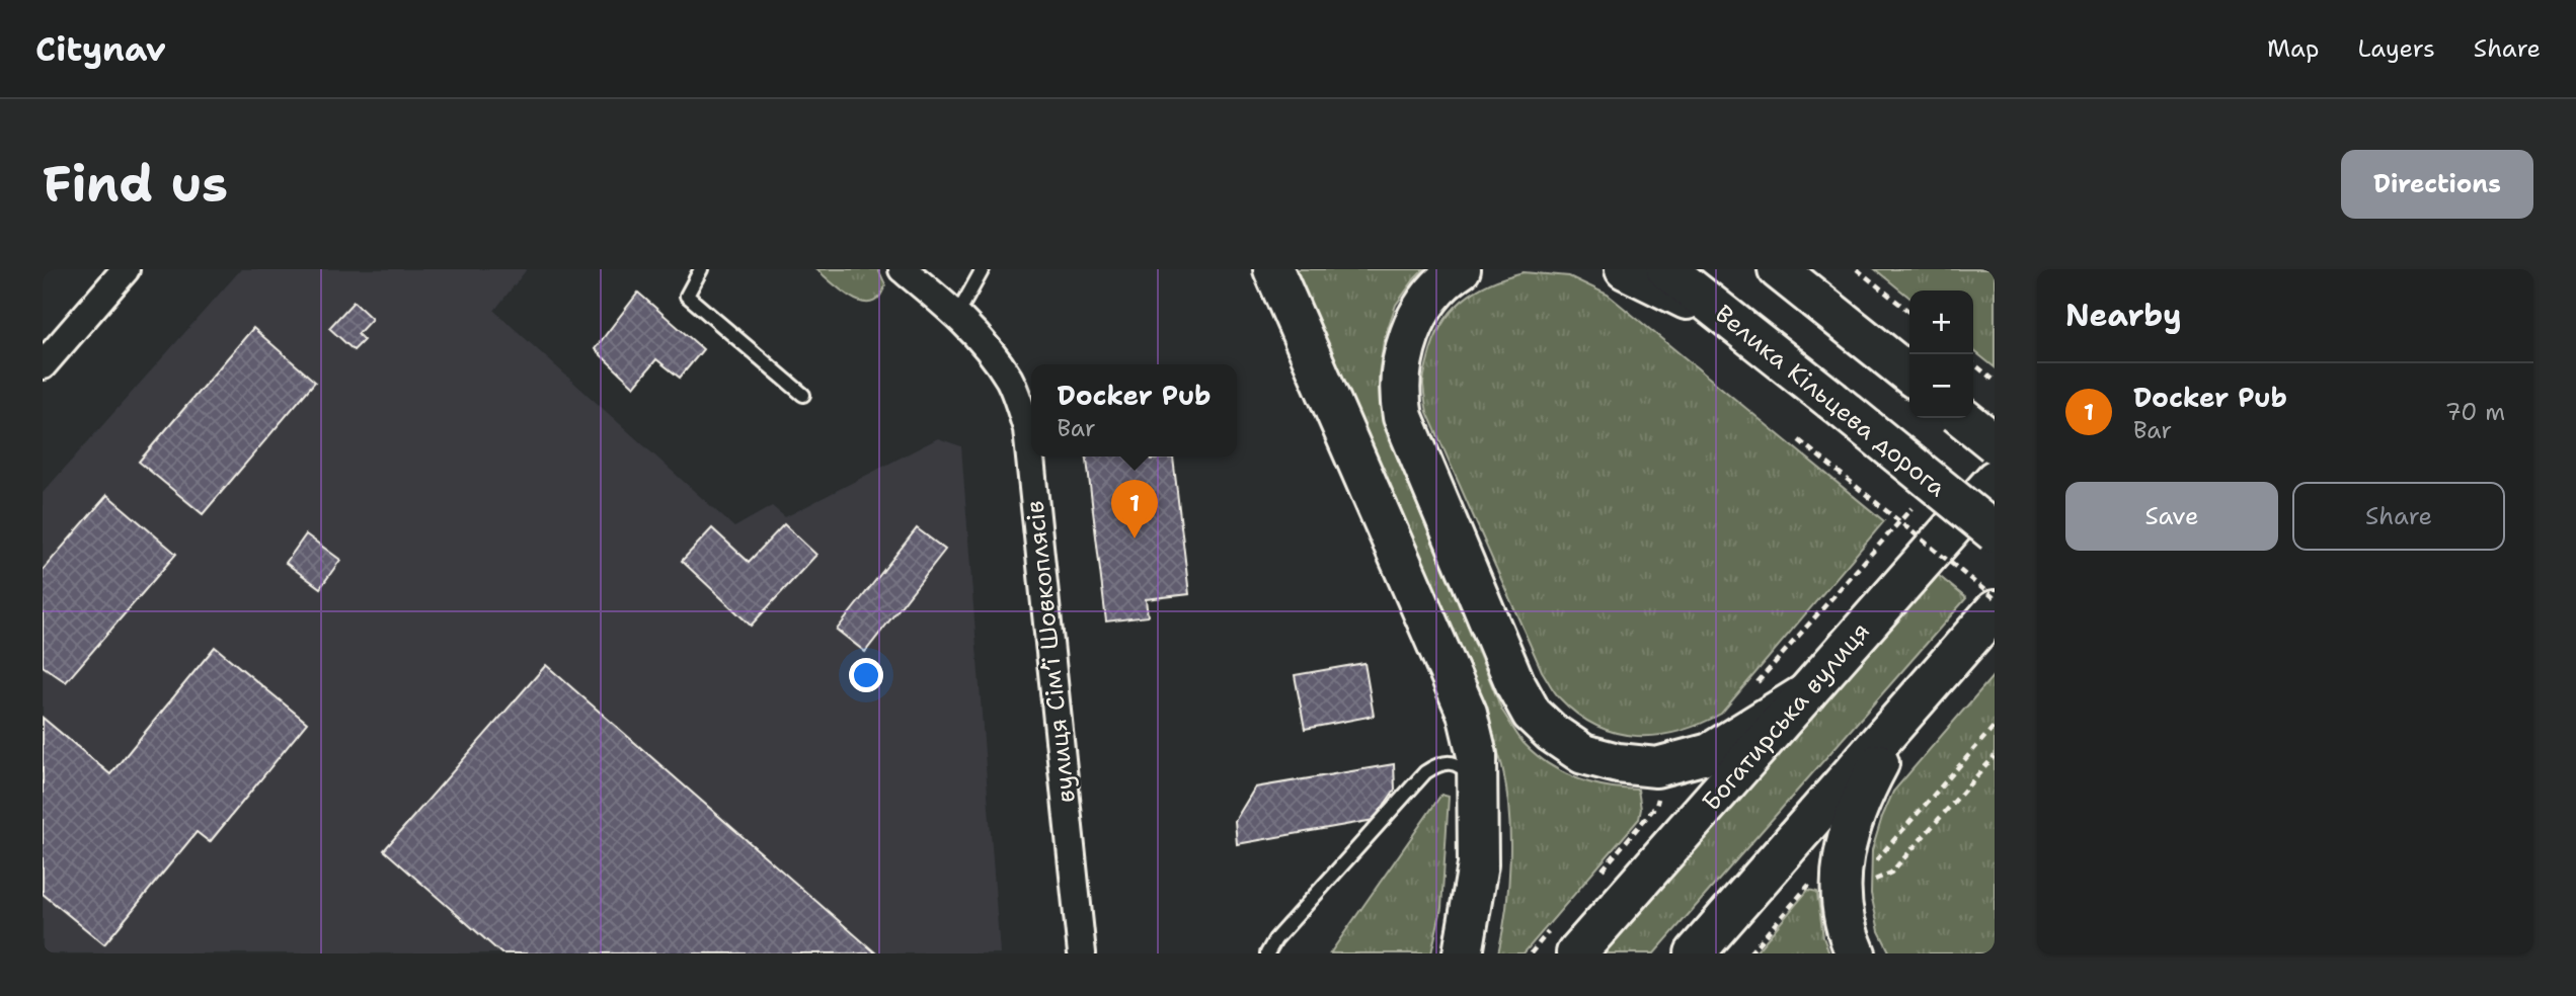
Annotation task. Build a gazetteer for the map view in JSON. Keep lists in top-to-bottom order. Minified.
{"streets":{"main road":["Велика Кільцева дорога","Богатирська вулиця"],"street":["вулиця Сімʼї Шовкоплясів"]},"page":{"header":"Citynav","nav":["Map","Layers","Share"],"buttons":["Directions",["Save","Share"]],"title":"Find us","heading":"Nearby","map_buttons":["+","−"],"list":[{"mark":"1","name":"Docker Pub","note":"Bar","value":"70 m"}],"popup":["Docker Pub","Bar"],"pins":"1"}}
